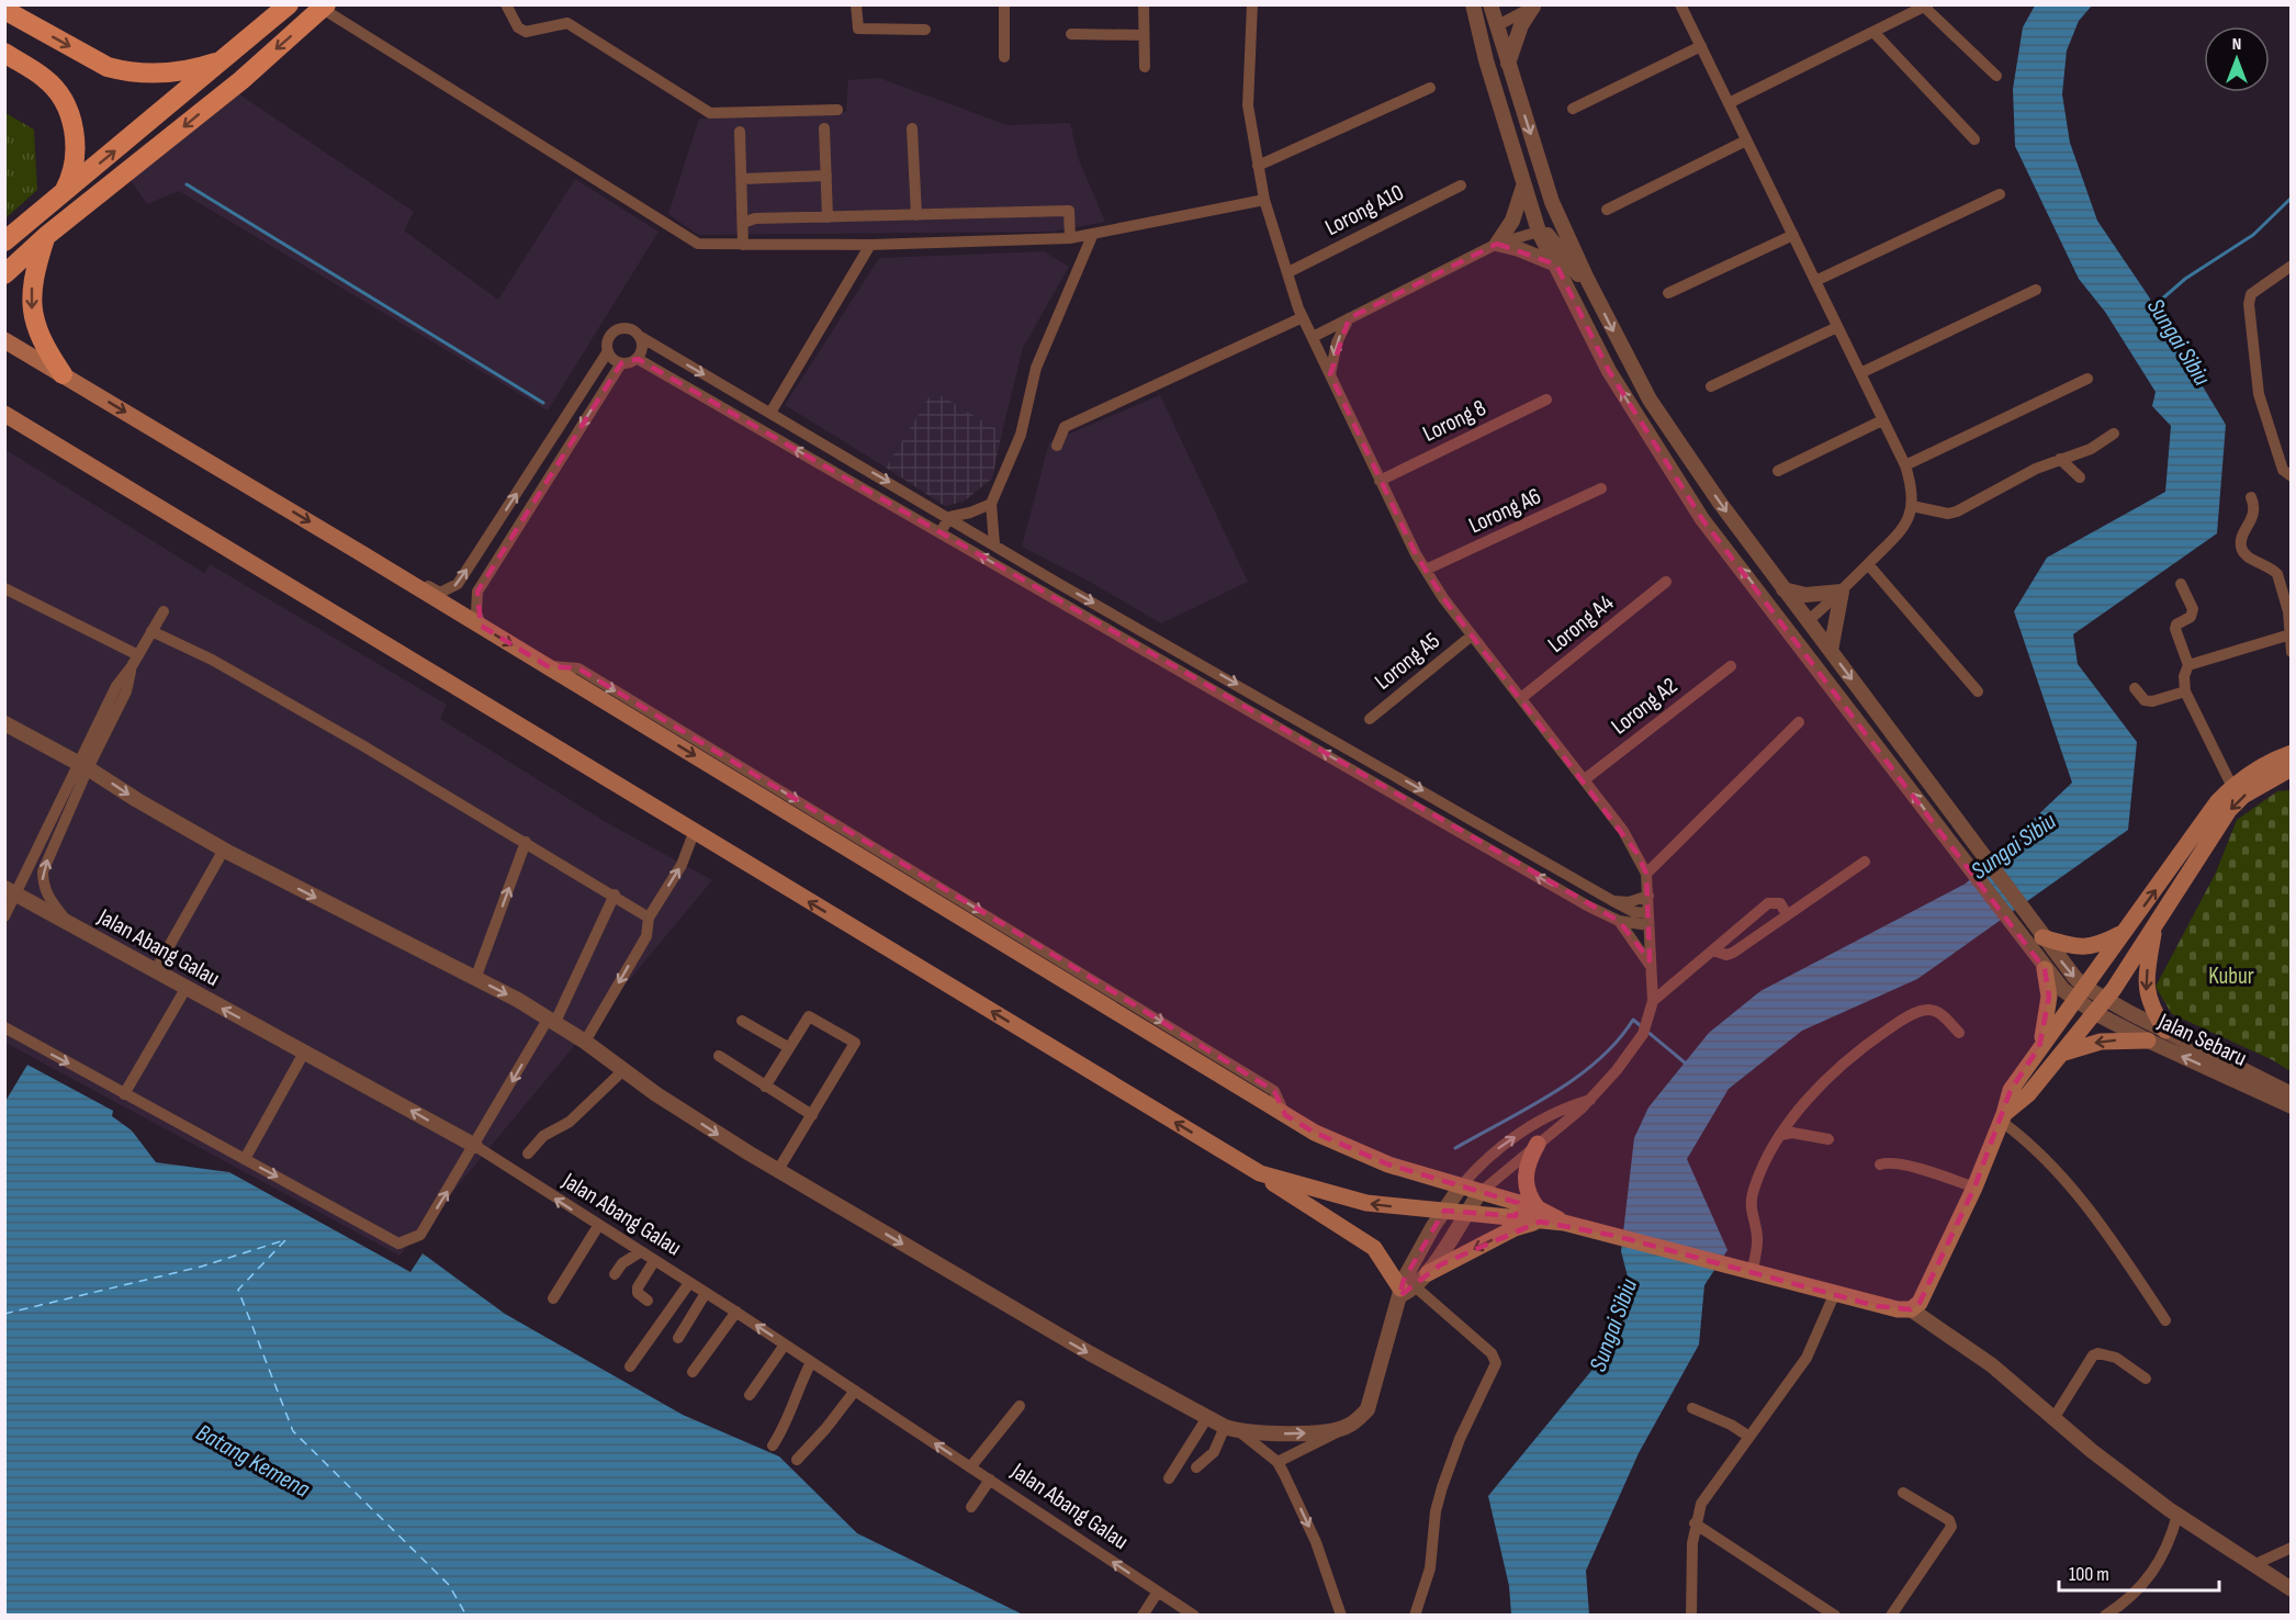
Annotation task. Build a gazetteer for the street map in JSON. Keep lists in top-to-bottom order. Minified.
{"streets":{"street":["Lorong A10","Lorong 8","Lorong A6","Lorong A4","Lorong A5","Lorong A2","Jalan Abang Galau","Jalan Sebaru"]},"one_way":["Jalan Abang Galau"],"water":["Sungai Sibiu","Batang Kemena"],"parks":["Kubur"],"scale_bar":"100 m","north":"top"}
